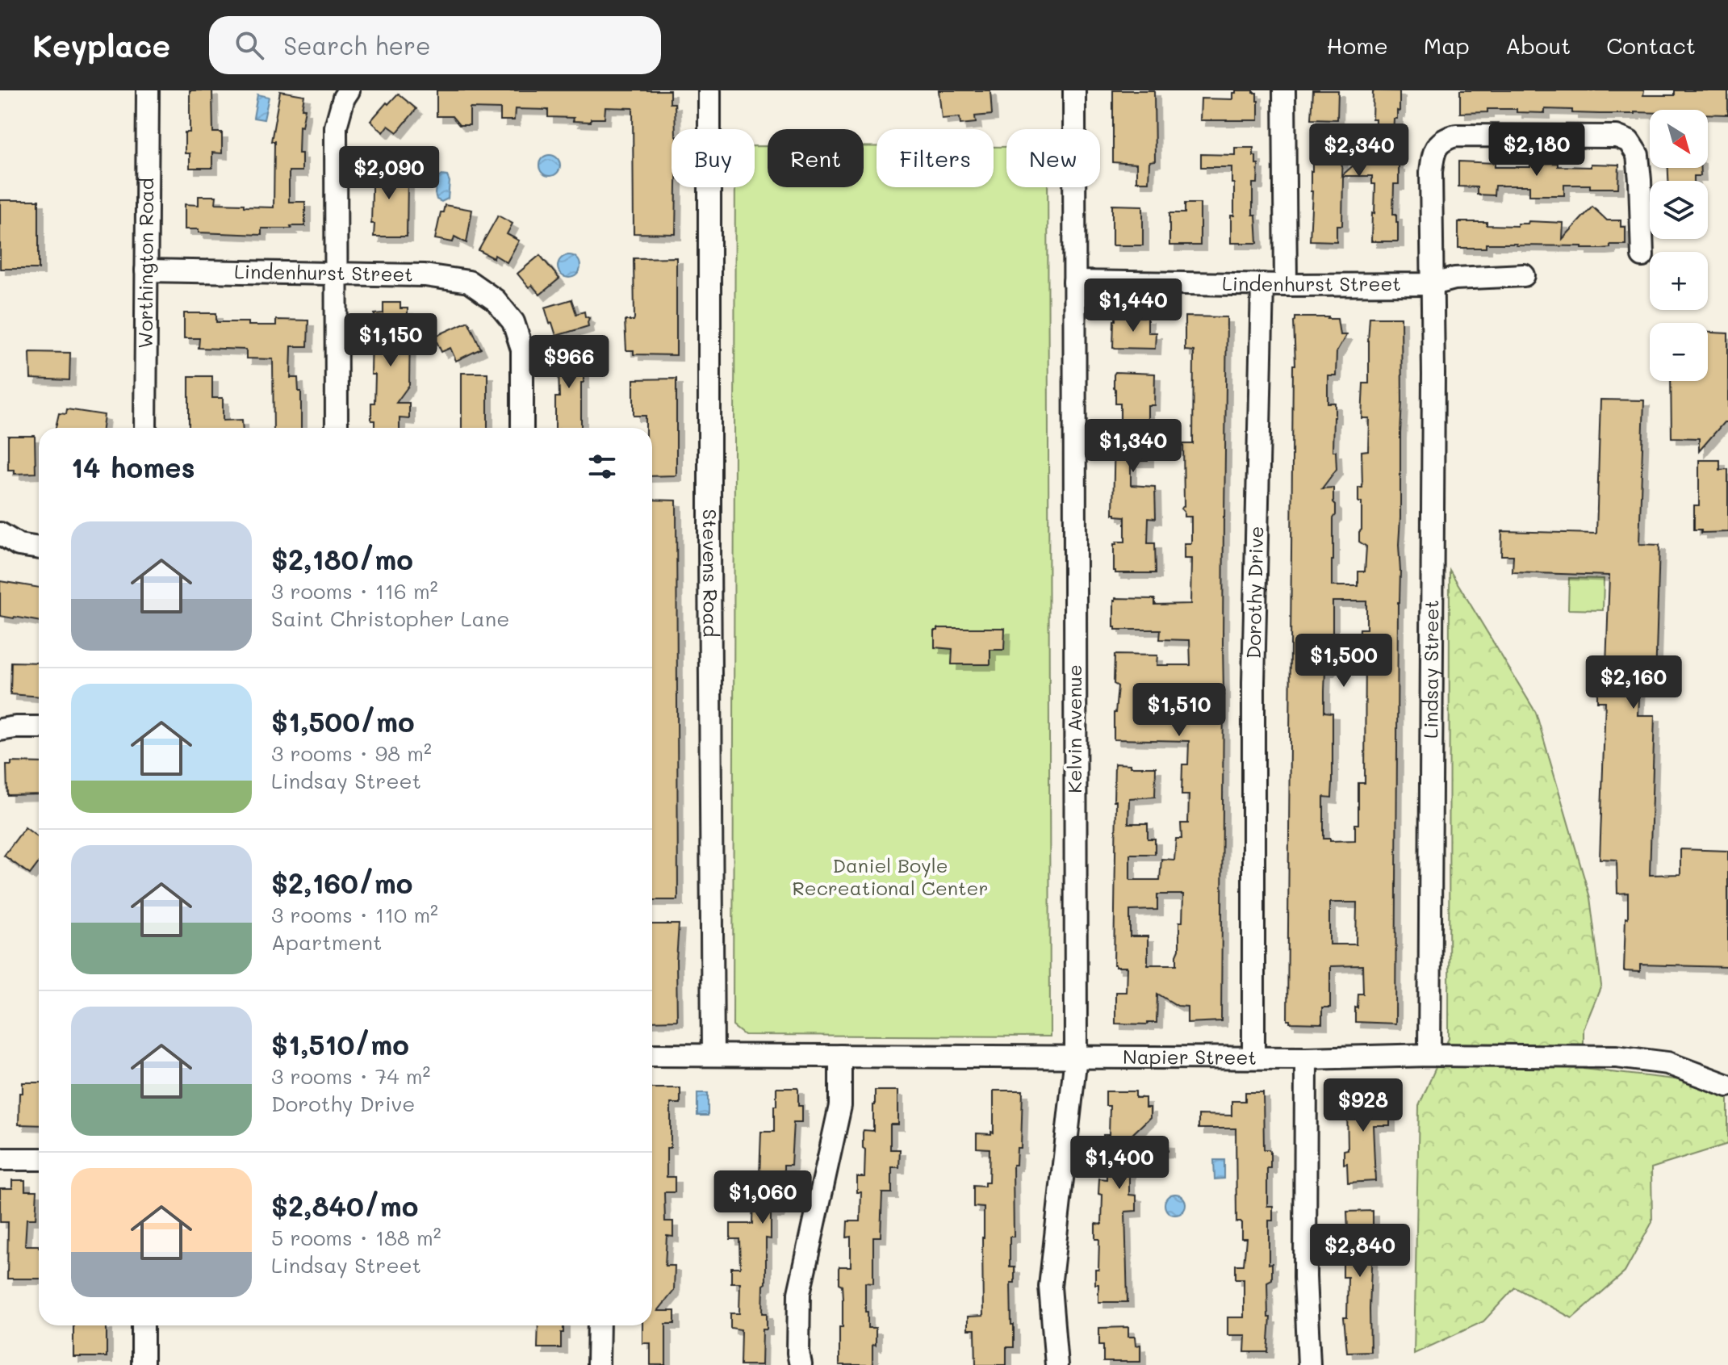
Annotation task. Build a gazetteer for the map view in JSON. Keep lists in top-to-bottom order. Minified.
{"streets":{"street":["Worthington Road","Lindenhurst Street","Stevens Road","Dorothy Drive","Lindsay Street","Kelvin Avenue","Napier Street"]},"crossings":[["Worthington Road","Lindenhurst Street"],["Lindenhurst Street","Dorothy Drive"],["Lindenhurst Street","Lindsay Street"],["Lindenhurst Street","Kelvin Avenue"],["Stevens Road","Napier Street"],["Dorothy Drive","Napier Street"],["Lindsay Street","Napier Street"],["Kelvin Avenue","Napier Street"]],"parks":["Daniel Boyle Recreational Center"],"north":"bottom right","page":{"header":"Keyplace","search":"Search here","nav":["Home","Map","About","Contact"],"map_buttons":["+","−"],"price":["$2,180","$2,340","$2,090","$1,440","$1,150","$966","$1,340","$1,500","$2,160","$1,510","$928","$1,400","$1,060","$2,840"],"chip":["Buy","Rent","Filters","New"],"heading":"14 homes","list":[{"name":"$2,180/mo","note":"3 rooms · 116 m² · Saint Christopher Lane"},{"name":"$1,500/mo","note":"3 rooms · 98 m² · Lindsay Street"},{"name":"$2,160/mo","note":"3 rooms · 110 m² · Apartment"},{"name":"$1,510/mo","note":"3 rooms · 74 m² · Dorothy Drive"},{"name":"$2,840/mo","note":"5 rooms · 188 m² · Lindsay Street"}]}}
